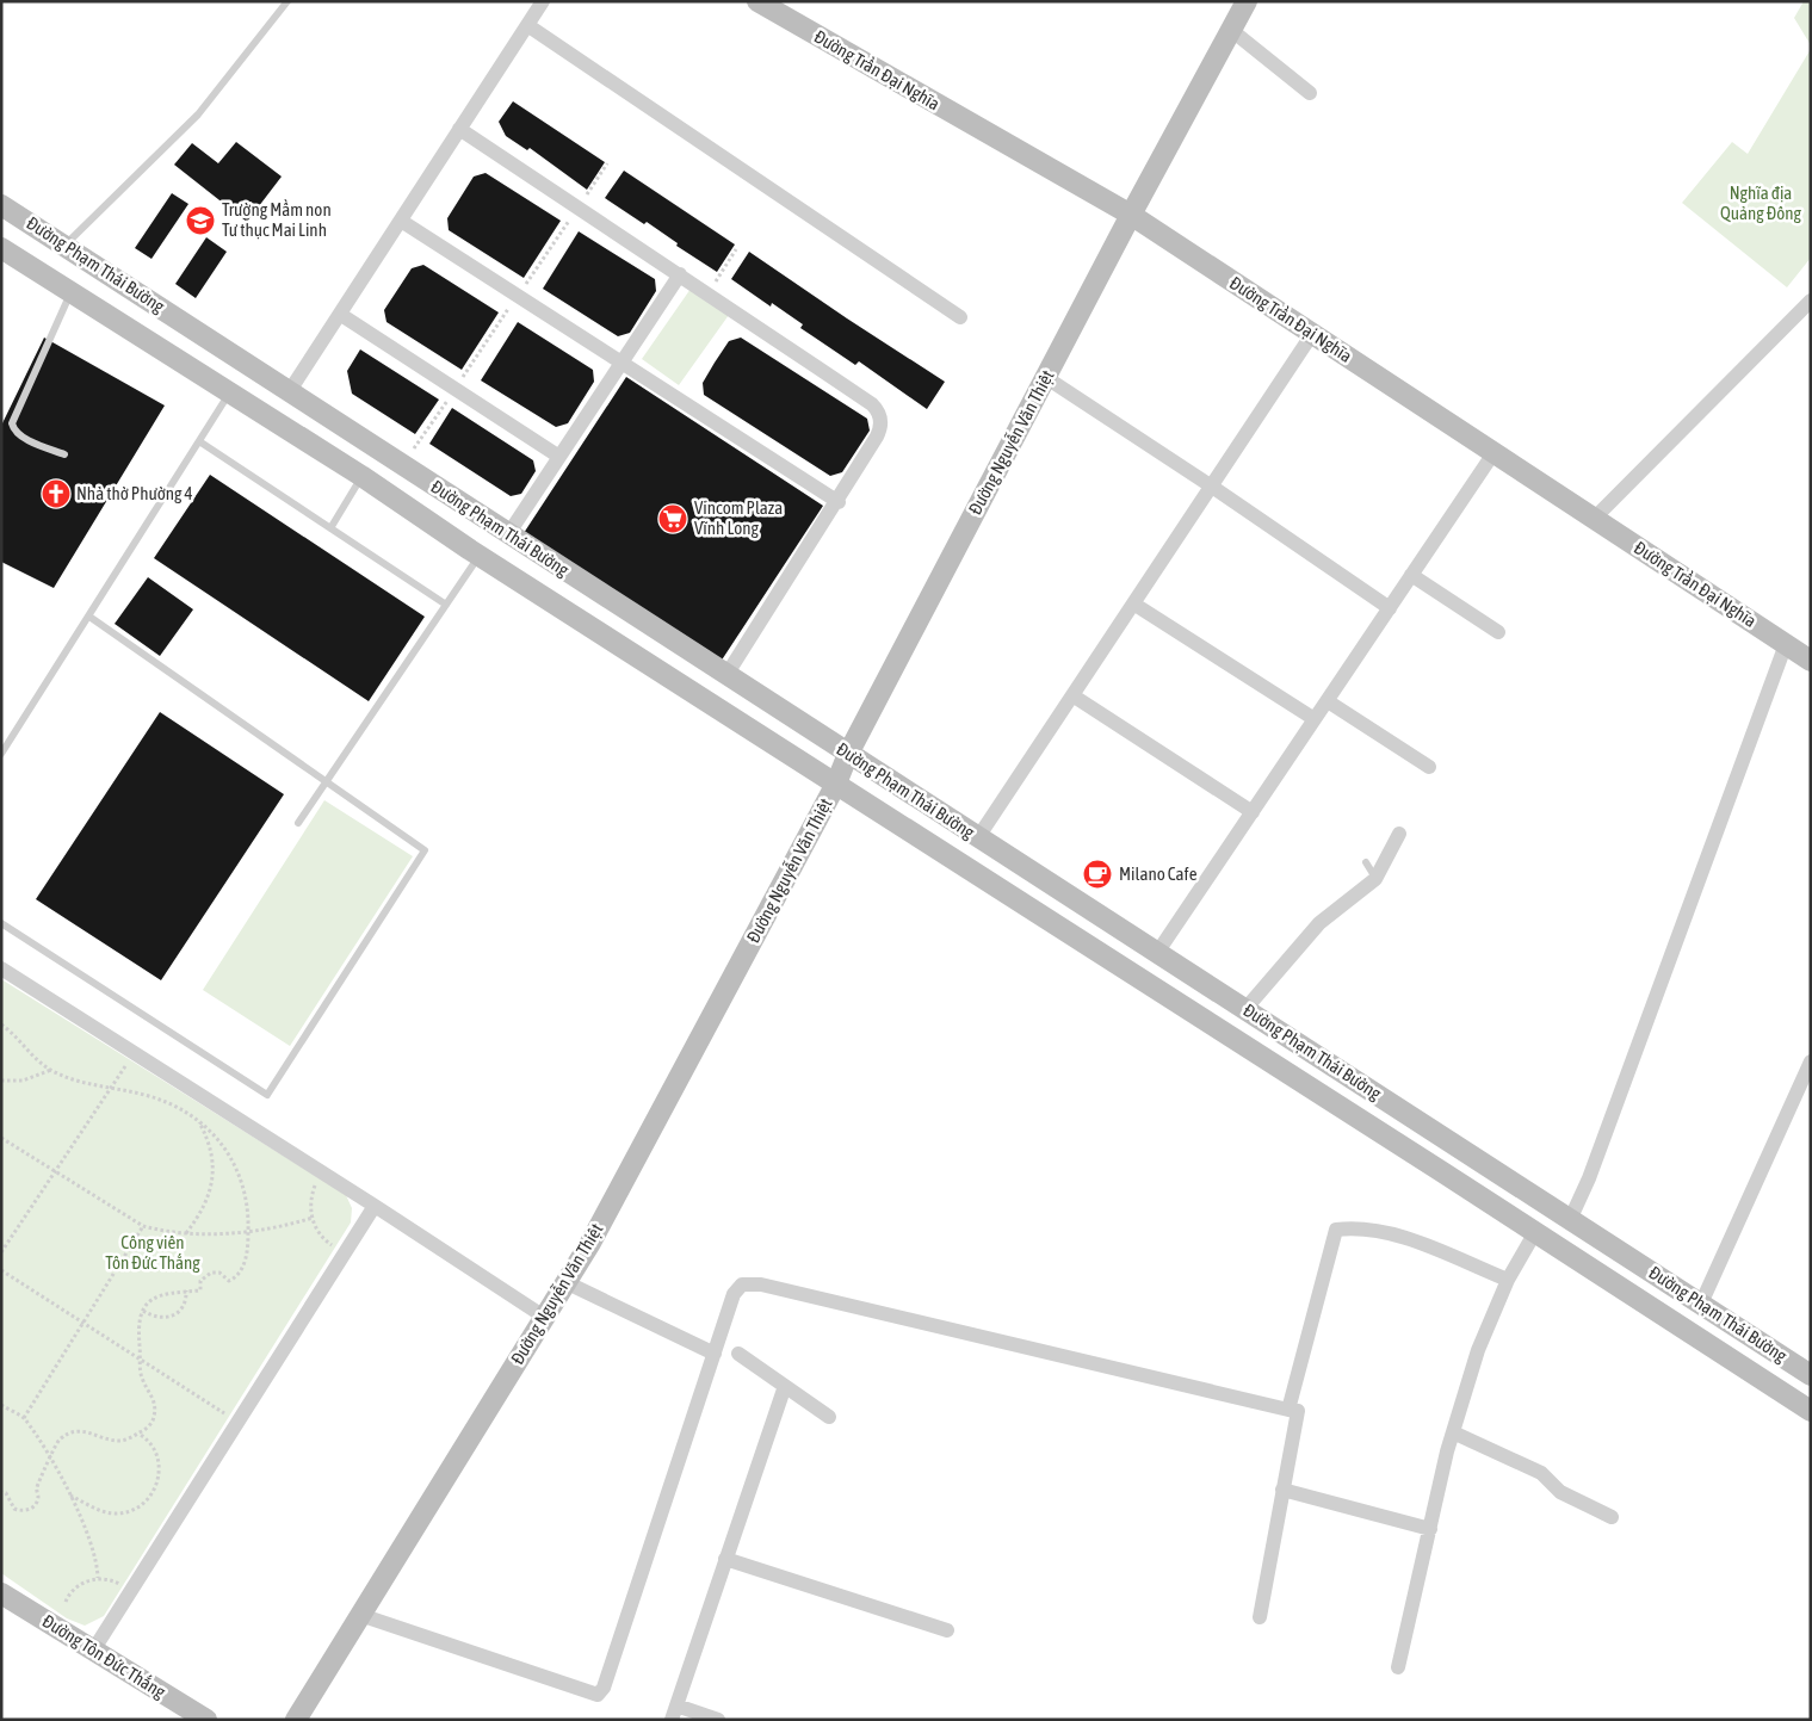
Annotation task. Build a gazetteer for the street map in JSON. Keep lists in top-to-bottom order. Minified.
{"streets":{"main road":["Đường Trần Đại Nghĩa","Đường Phạm Thái Bường","Đường Nguyễn Văn Thiệt","Đường Tôn Đức Thắng"]},"crossings":[["Đường Trần Đại Nghĩa","Đường Nguyễn Văn Thiệt"],["Đường Phạm Thái Bường","Đường Nguyễn Văn Thiệt"]],"parks":["Nghĩa địa Quảng Đông","Công viên Tôn Đức Thắng"],"places":{"school or university":["Trường Mầm non Tư thục Mai Linh"],"church":["Nhà thờ Phường 4"],"supermarket":["Vincom Plaza Vĩnh Long"],"cafe":["Milano Cafe"]}}
